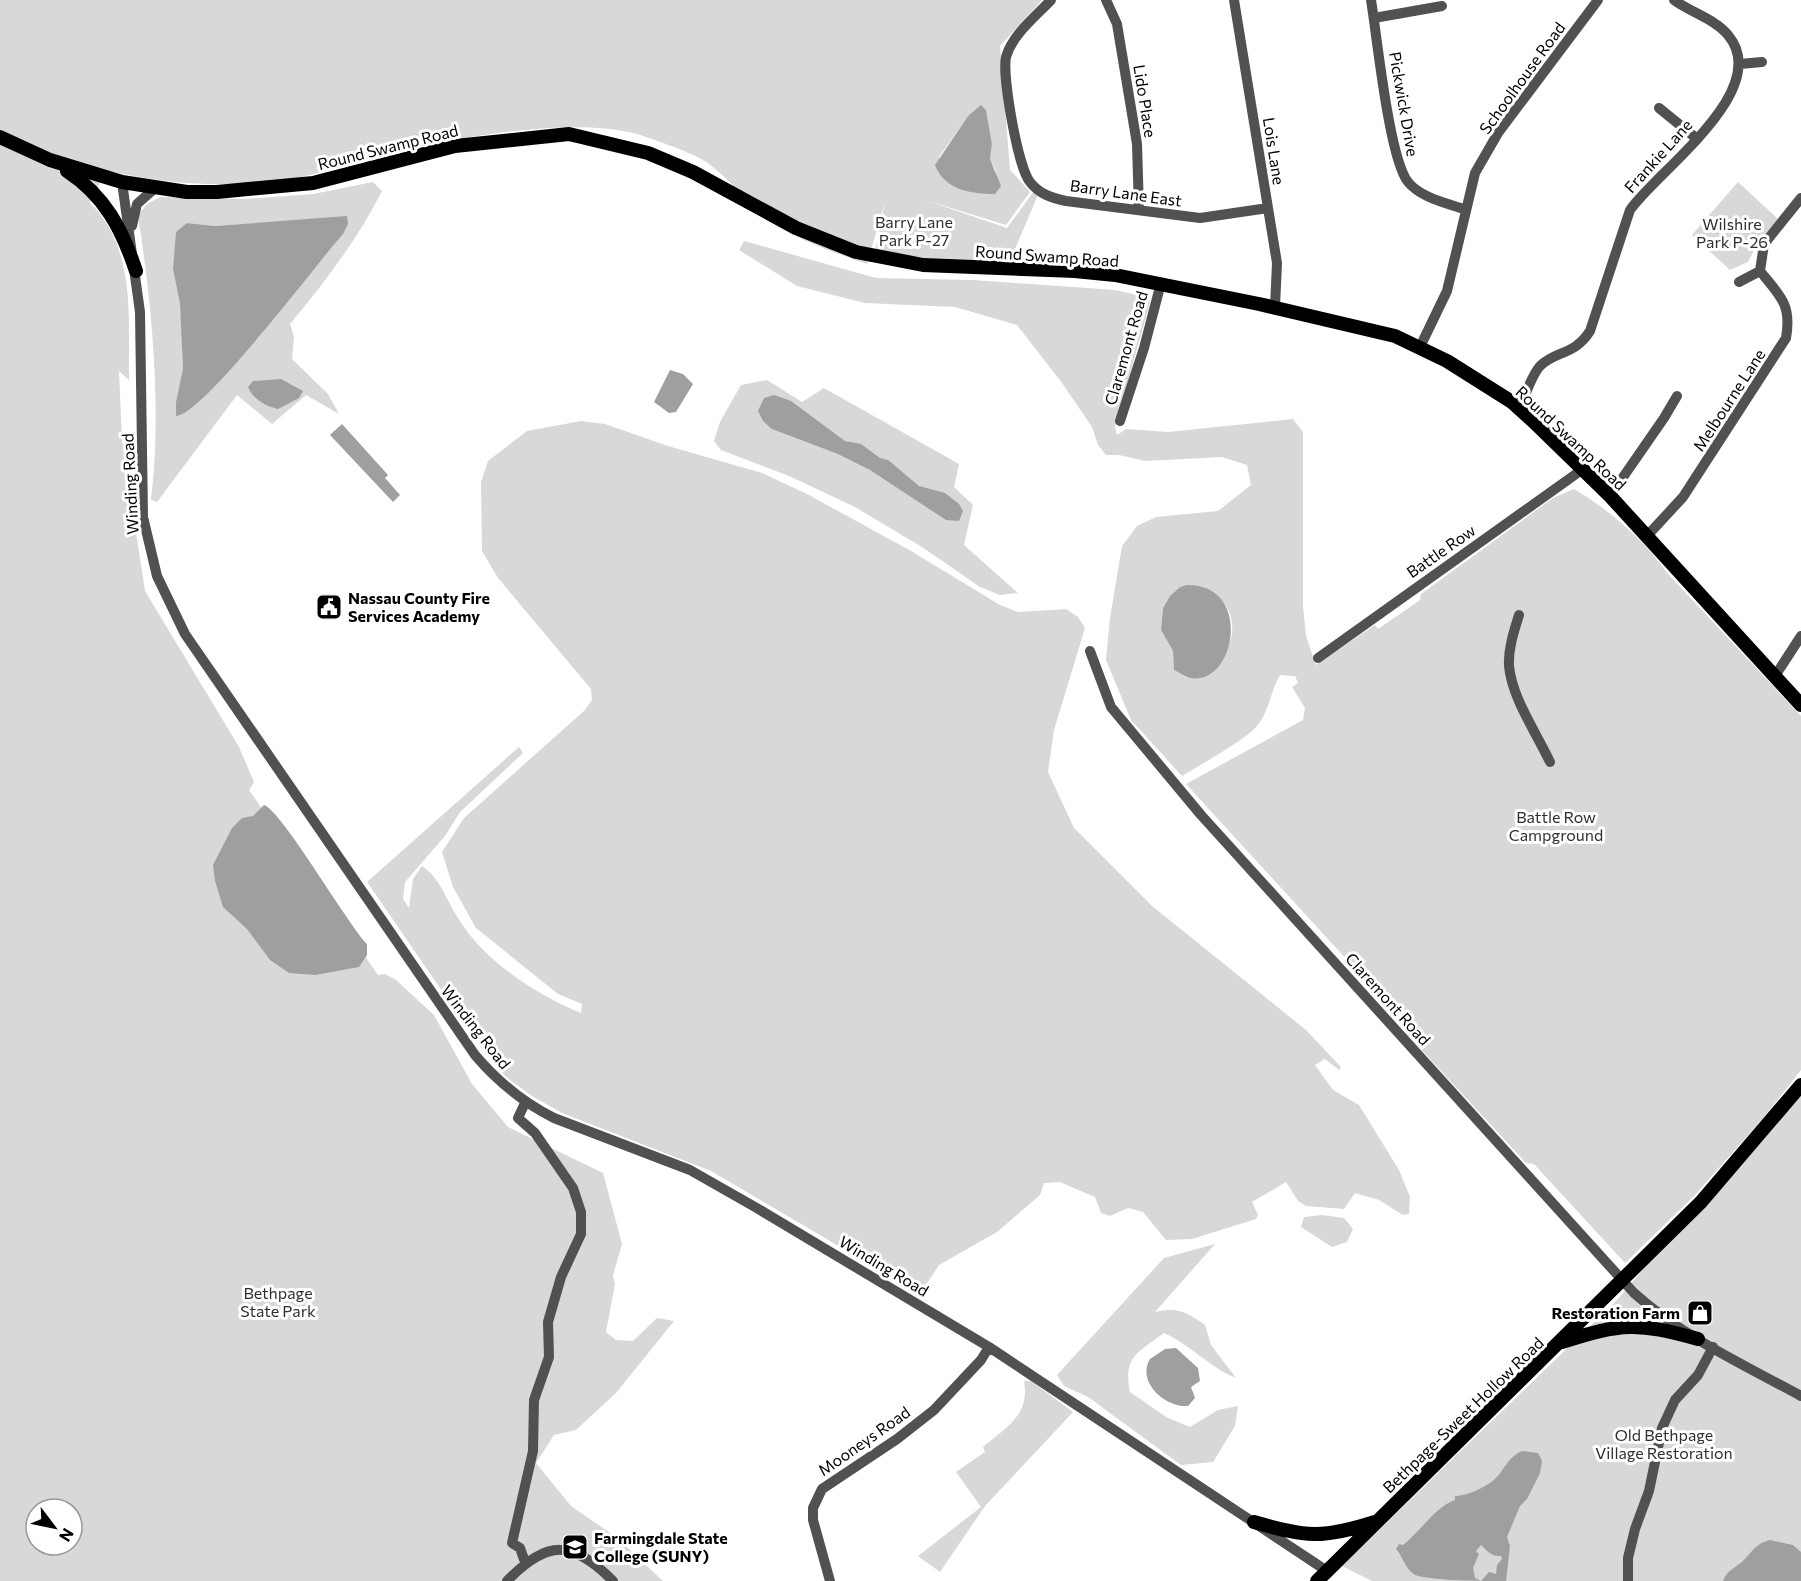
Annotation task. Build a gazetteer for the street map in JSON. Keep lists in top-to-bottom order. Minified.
{"streets":{"main road":["Round Swamp Road","Bethpage-Sweet Hollow Road"],"street":["Schoolhouse Road","Lido Place","Pickwick Drive","Lois Lane","Frankie Lane","Barry Lane East","Claremont Road","Melbourne Lane","Winding Road","Battle Row","Mooneys Road"]},"crossings":[["Schoolhouse Road","Pickwick Drive"],["Schoolhouse Road","Round Swamp Road"],["Lido Place","Barry Lane East"],["Round Swamp Road","Lois Lane"],["Round Swamp Road","Frankie Lane"],["Round Swamp Road","Claremont Road"],["Round Swamp Road","Melbourne Lane"],["Round Swamp Road","Winding Road"],["Round Swamp Road","Battle Row"],["Lois Lane","Barry Lane East"],["Claremont Road","Bethpage-Sweet Hollow Road"],["Winding Road","Bethpage-Sweet Hollow Road"],["Winding Road","Mooneys Road"]],"parks":["Barry Lane Park P-27","Wilshire Park P-26","Battle Row Campground","Bethpage State Park","Old Bethpage Village Restoration"],"places":{"public building":["Nassau County Fire Services Academy"],"shop":["Restoration Farm"],"school or university":["Farmingdale State College (SUNY)"]},"north":"bottom right"}
